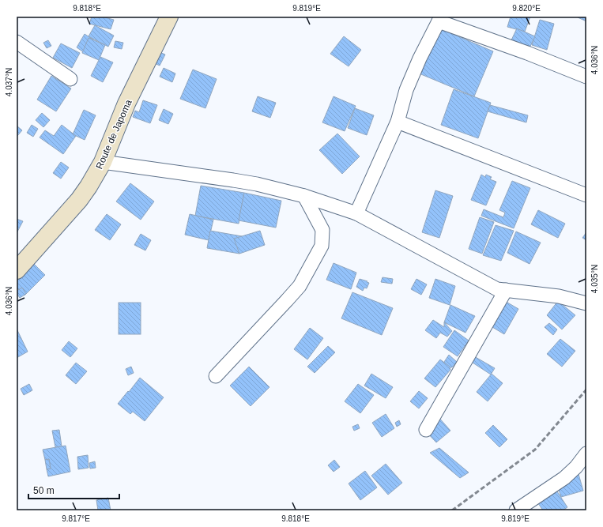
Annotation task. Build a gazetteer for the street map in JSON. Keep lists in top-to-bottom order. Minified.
{"streets":{"street":["Route de Japoma"]},"scale_bar":"50 m","coordinates":["9.818°E","9.819°E","9.820°E","4.036°N","4.037°N","4.035°N","9.817°E"]}
